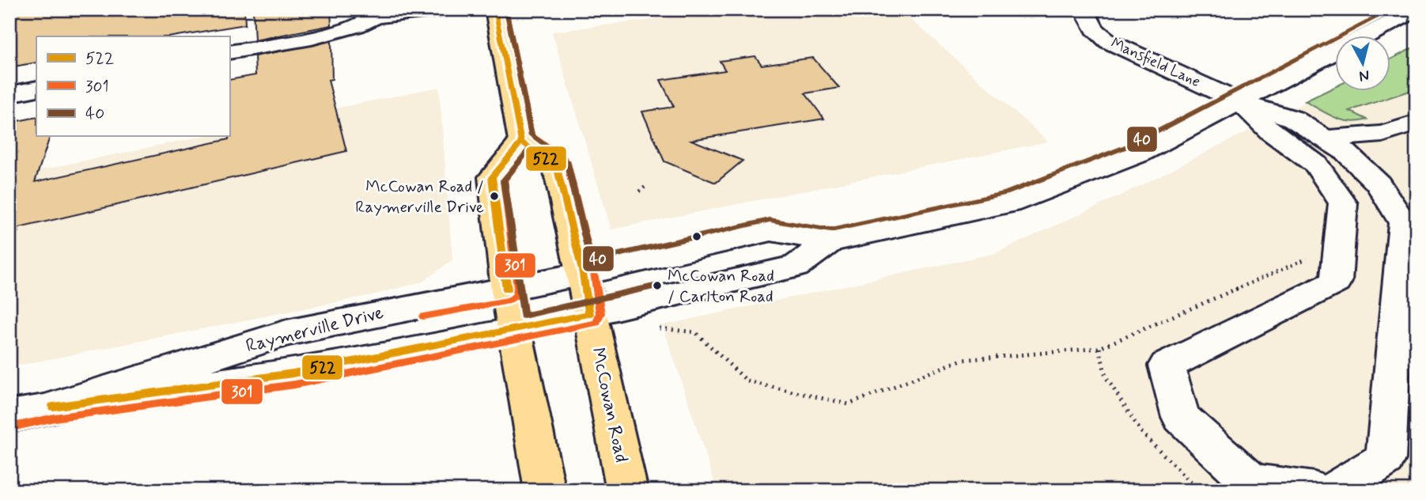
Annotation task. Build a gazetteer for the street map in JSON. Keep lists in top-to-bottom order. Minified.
{"streets":{"main road":["McCowan Road"],"street":["Mansfield Lane","Raymerville Drive"]},"crossings":[["Raymerville Drive","McCowan Road"]],"places":["McCowan Road / Raymerville Drive","McCowan Road / Carlton Road"],"lines":["transit line 522","transit line 301","transit line 40"],"legend":["522","301","40"],"north":"bottom"}
